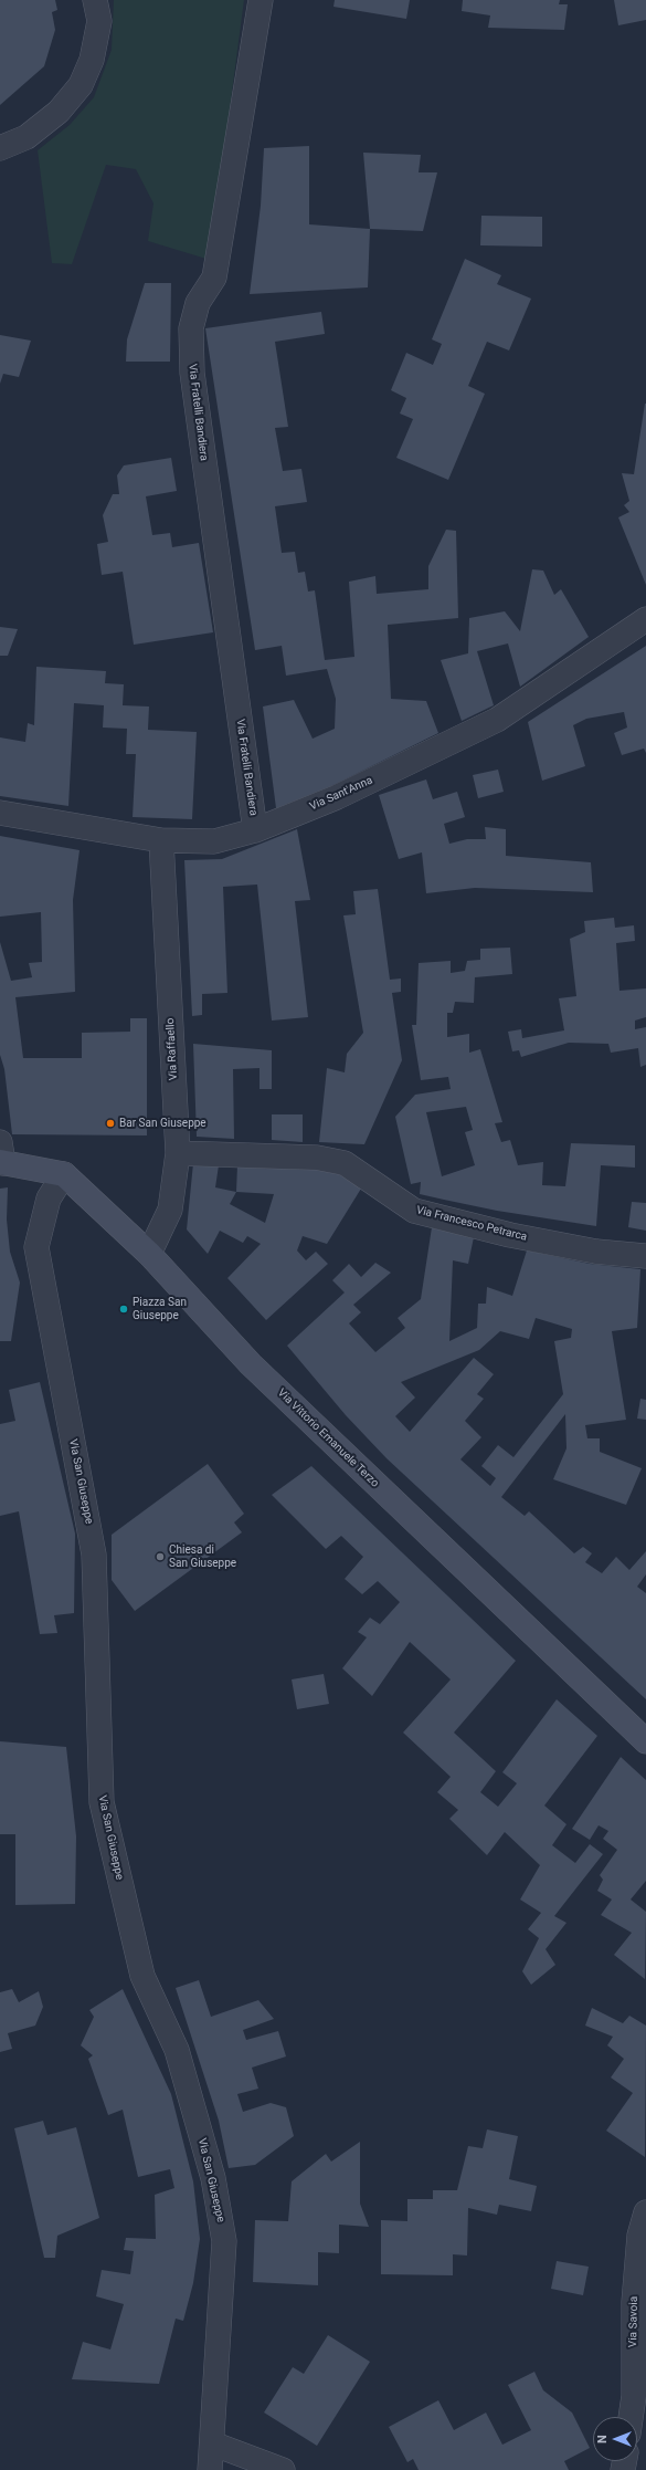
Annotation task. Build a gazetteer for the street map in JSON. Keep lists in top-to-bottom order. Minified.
{"streets":{"street":["Via Fratelli Bandiera","Via Sant'Anna","Via Raffaello","Via Francesco Petrarca","Via Vittorio Emanuele Terzo","Via San Giuseppe","Via Savoia"]},"crossings":[["Via Fratelli Bandiera","Via Sant'Anna"],["Via Sant'Anna","Via Raffaello"],["Via Raffaello","Via Francesco Petrarca"],["Via Raffaello","Via Vittorio Emanuele Terzo"],["Via Vittorio Emanuele Terzo","Via San Giuseppe"]],"places":["Bar San Giuseppe","Piazza San Giuseppe","Chiesa di San Giuseppe"],"north":"left"}
